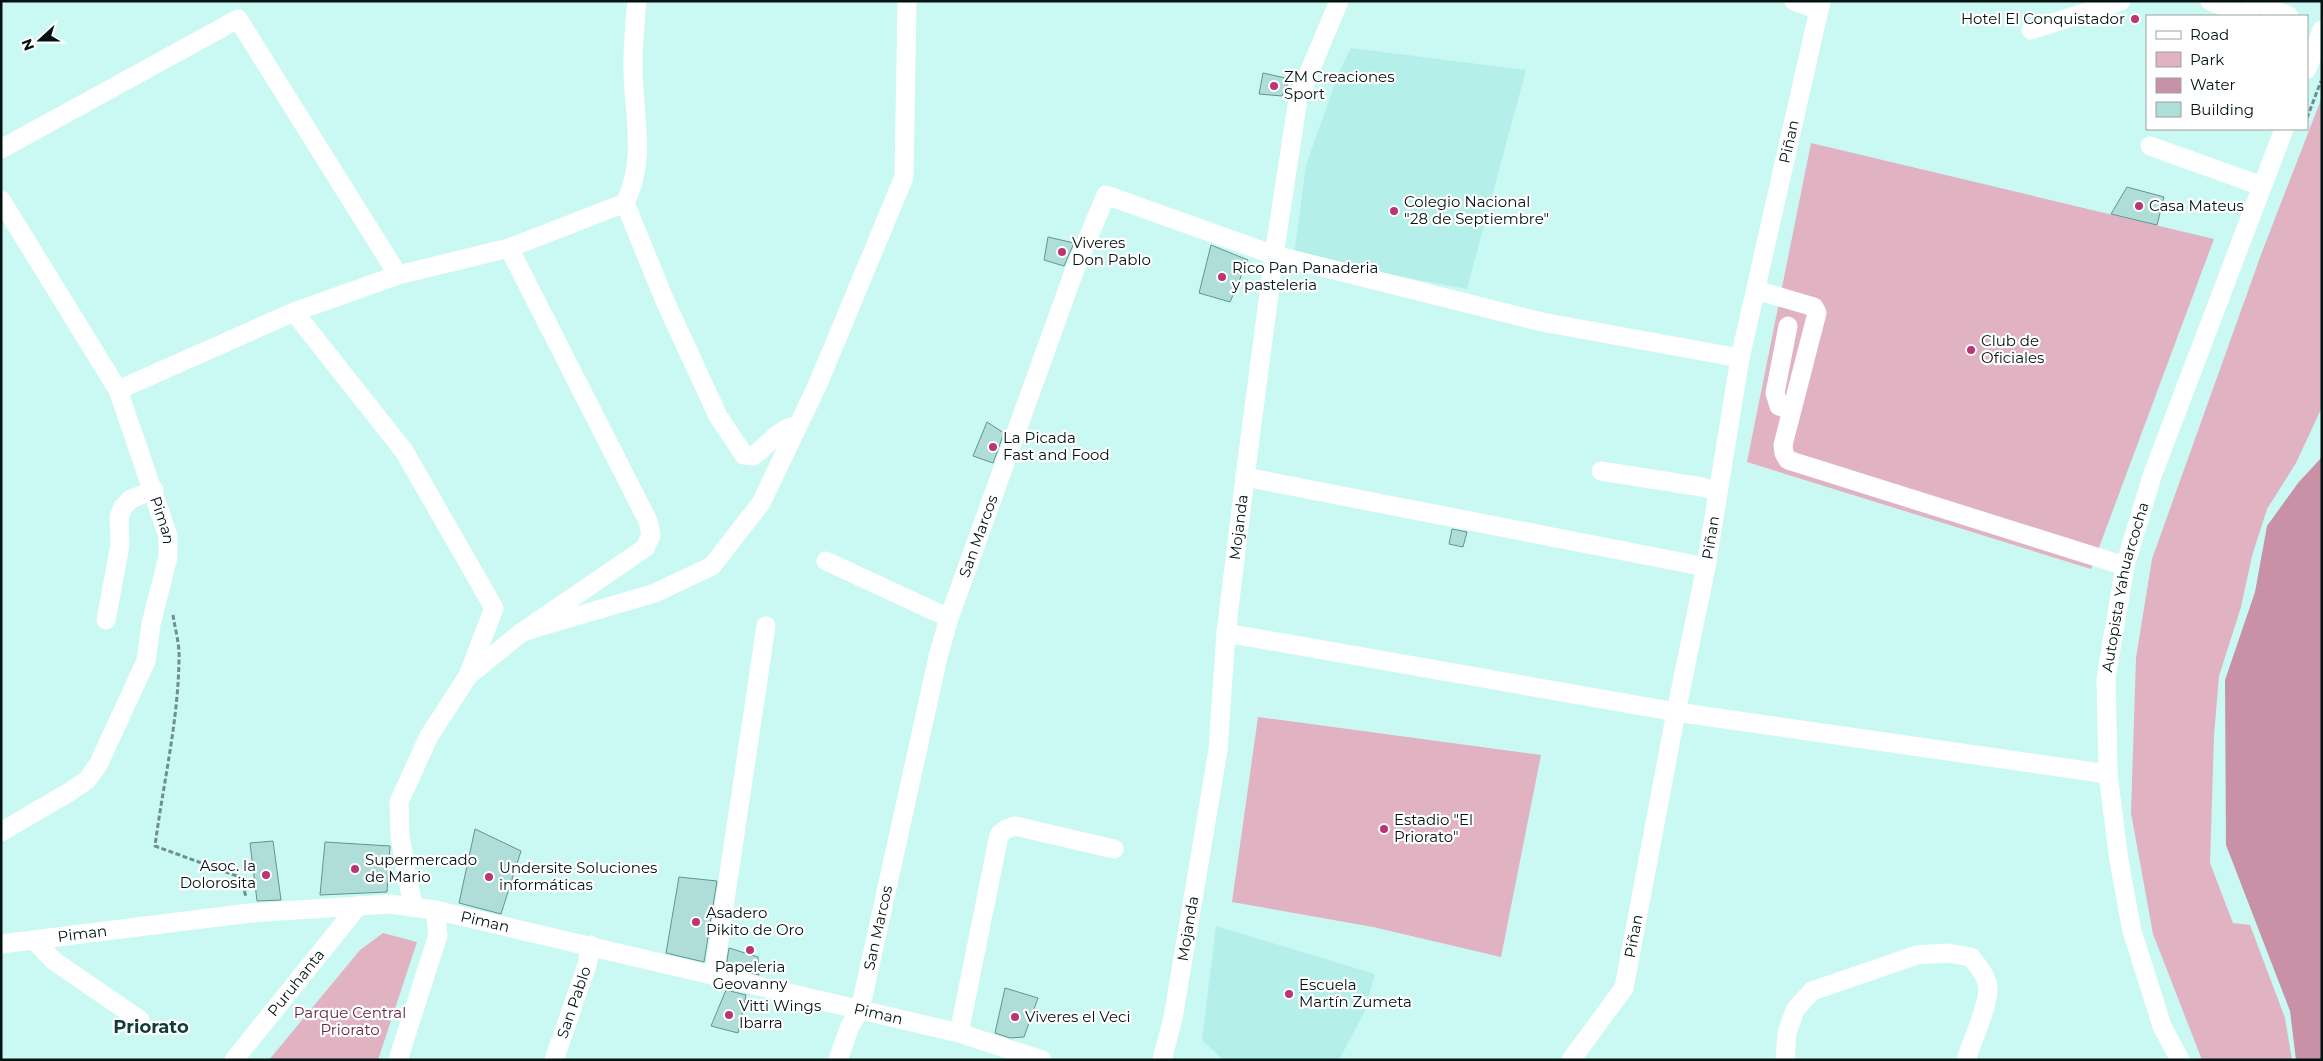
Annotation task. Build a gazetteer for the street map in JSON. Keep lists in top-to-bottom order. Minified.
{"streets":{"street":["Piñan","Piman","Mojanda","San Marcos","Autopista Yahuarcocha","Puruhanta","San Pablo"]},"crossings":[["Piman","San Marcos"],["Piman","Puruhanta"],["Piman","San Pablo"],["Mojanda","San Marcos"]],"districts":["Priorato"],"parks":["Parque Central Priorato"],"places":["Hotel El Conquistador","ZM Creaciones Sport","Casa Mateus","Colegio Nacional \"28 de Septiembre\"","Viveres Don Pablo","Rico Pan Panaderia y pasteleria","Club de Oficiales","La Picada Fast and Food","Estadio \"El Priorato\"","Supermercado de Mario","Asoc. la Dolorosita","Undersite Soluciones informáticas","Asadero Pikito de Oro","Papeleria Geovanny","Escuela Martín Zumeta","Vitti Wings Ibarra","Viveres el Veci"],"legend":["Road","Park","Water","Building"],"north":"left"}
